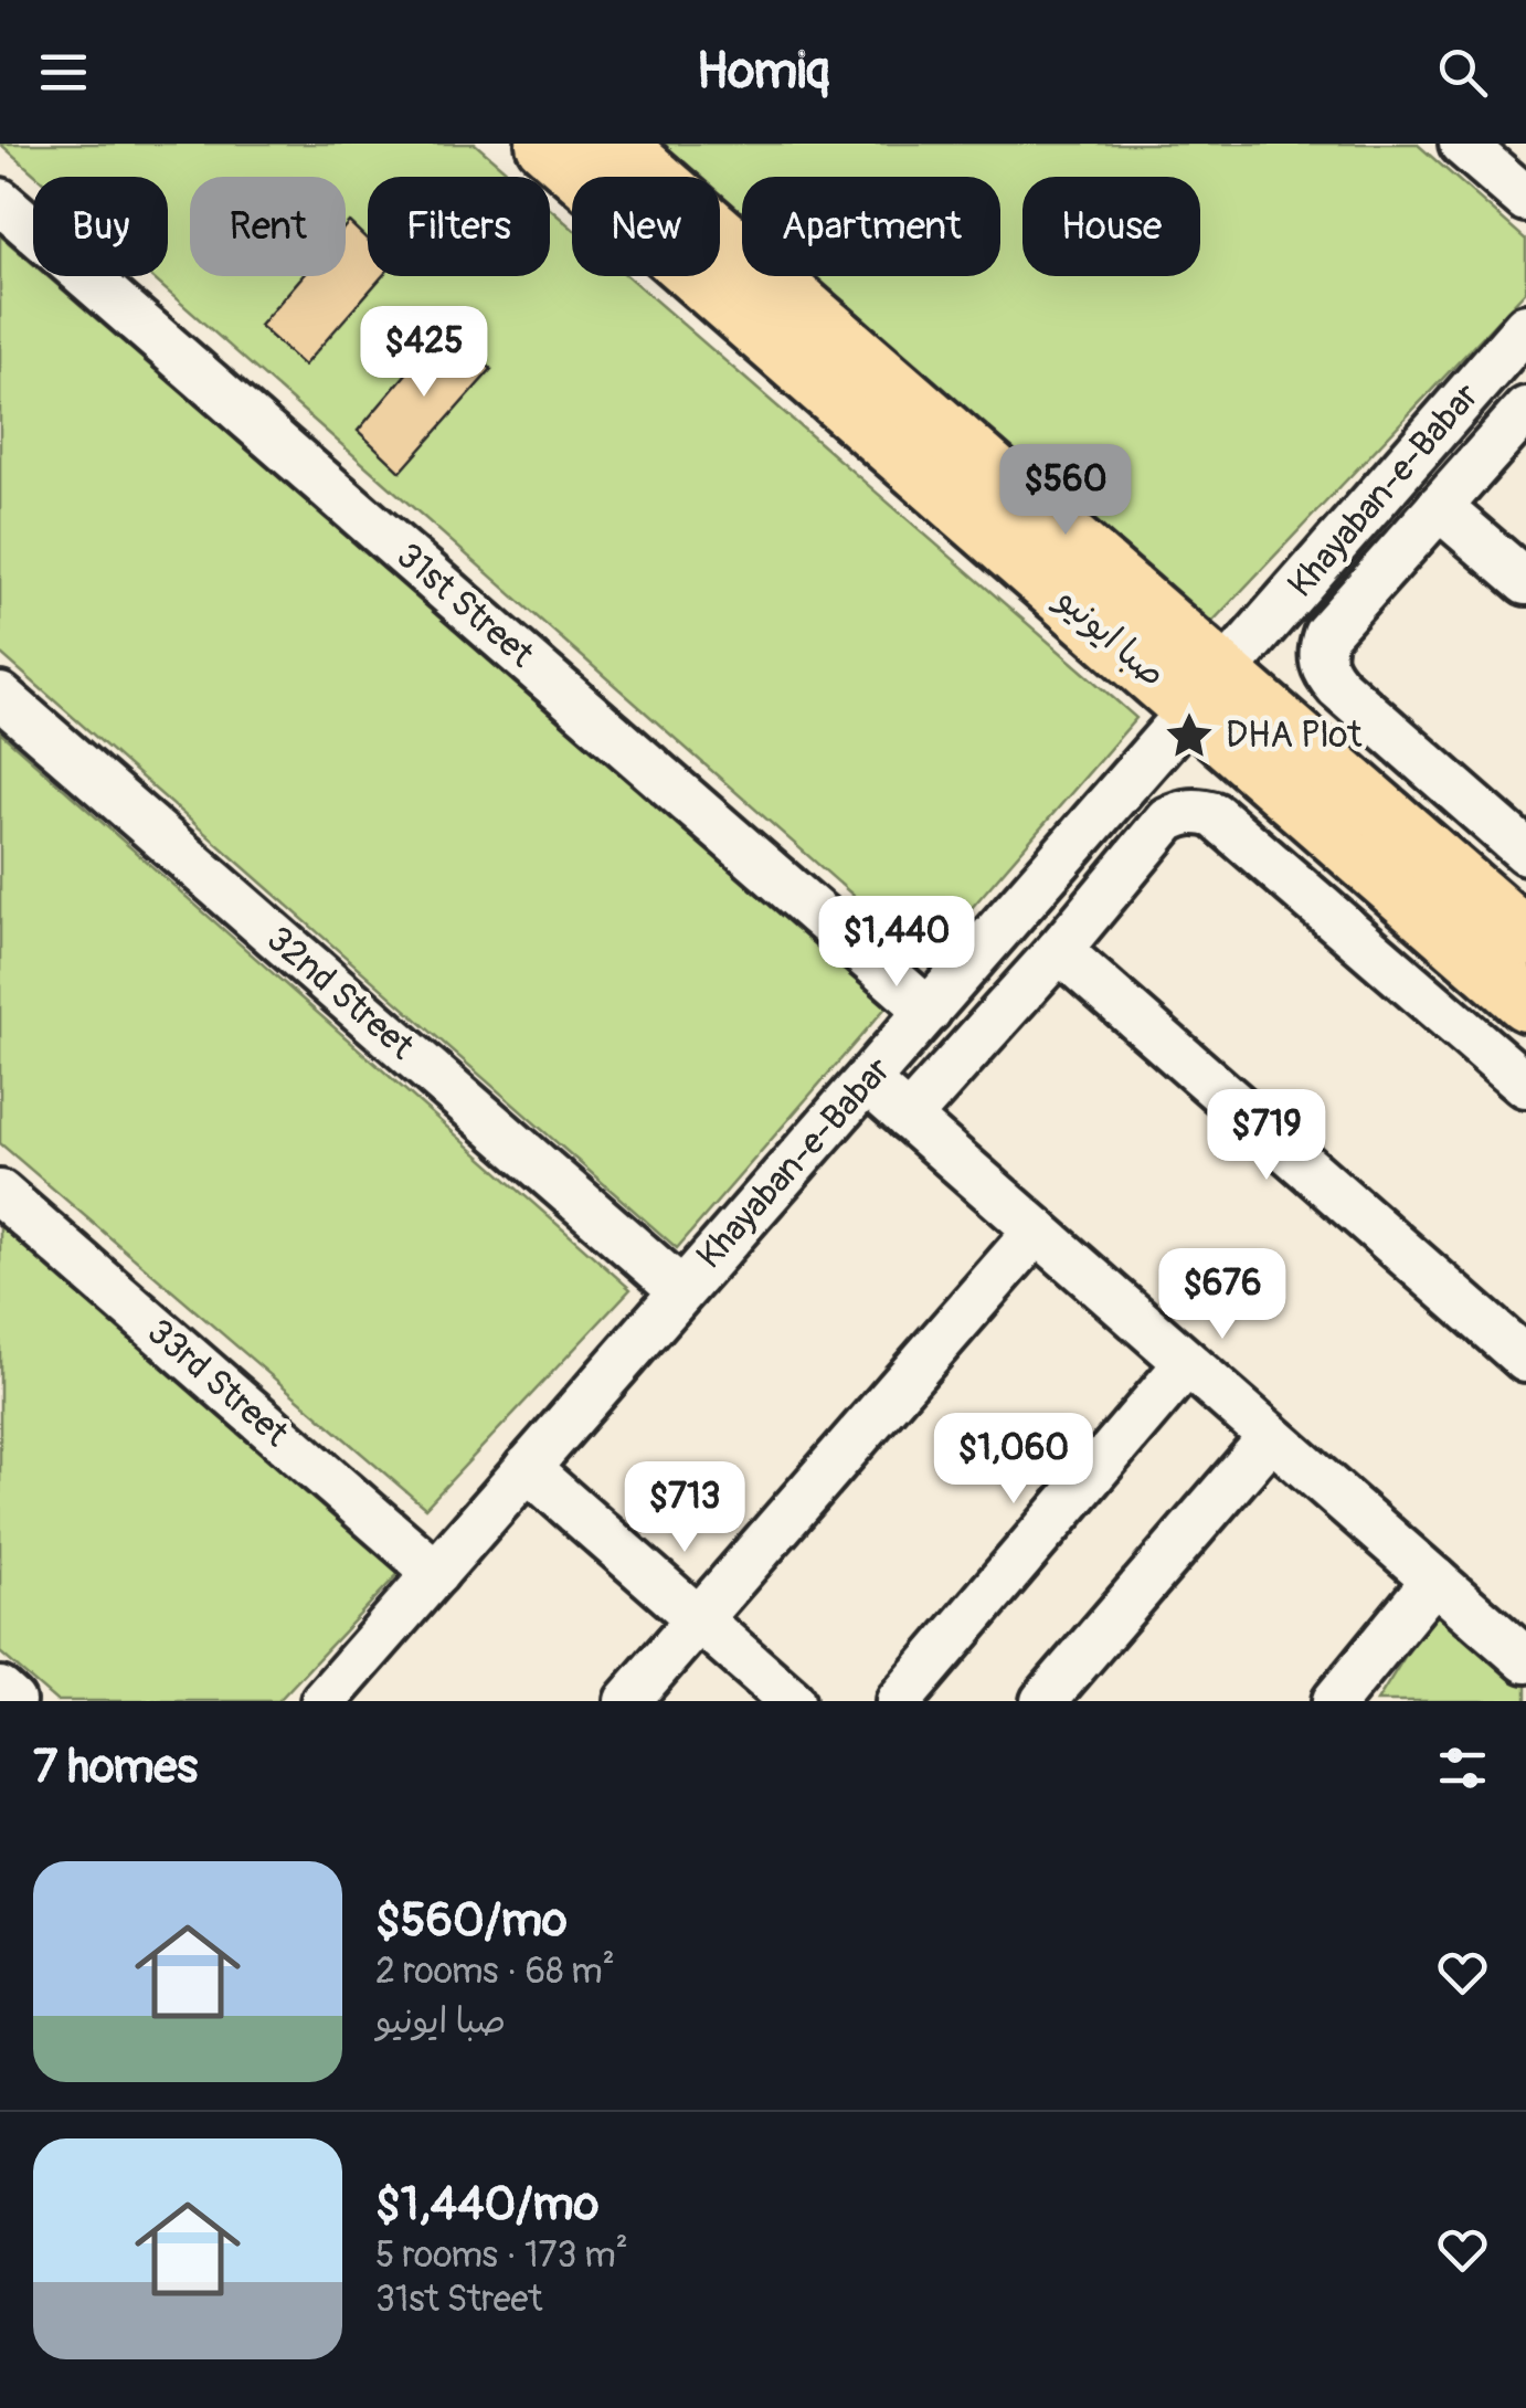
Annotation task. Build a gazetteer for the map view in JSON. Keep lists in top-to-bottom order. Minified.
{"streets":{"main road":["صبا ایونیو"],"street":["Khayaban-e-Babar","31st Street","32nd Street","33rd Street"]},"crossings":[["Khayaban-e-Babar","31st Street"],["Khayaban-e-Babar","صبا ایونیو"],["Khayaban-e-Babar","32nd Street"],["Khayaban-e-Babar","33rd Street"]],"places":{"place":["DHA Plot"]},"page":{"header":"Homiq","chip":["Buy","Rent","Filters","New","Apartment","House"],"price":["$425","$560","$1,440","$719","$676","$1,060","$713"],"heading":"7 homes","list":[{"name":"$560/mo","note":"2 rooms · 68 m² · صبا ایونیو"},{"name":"$1,440/mo","note":"5 rooms · 173 m² · 31st Street"}]}}
